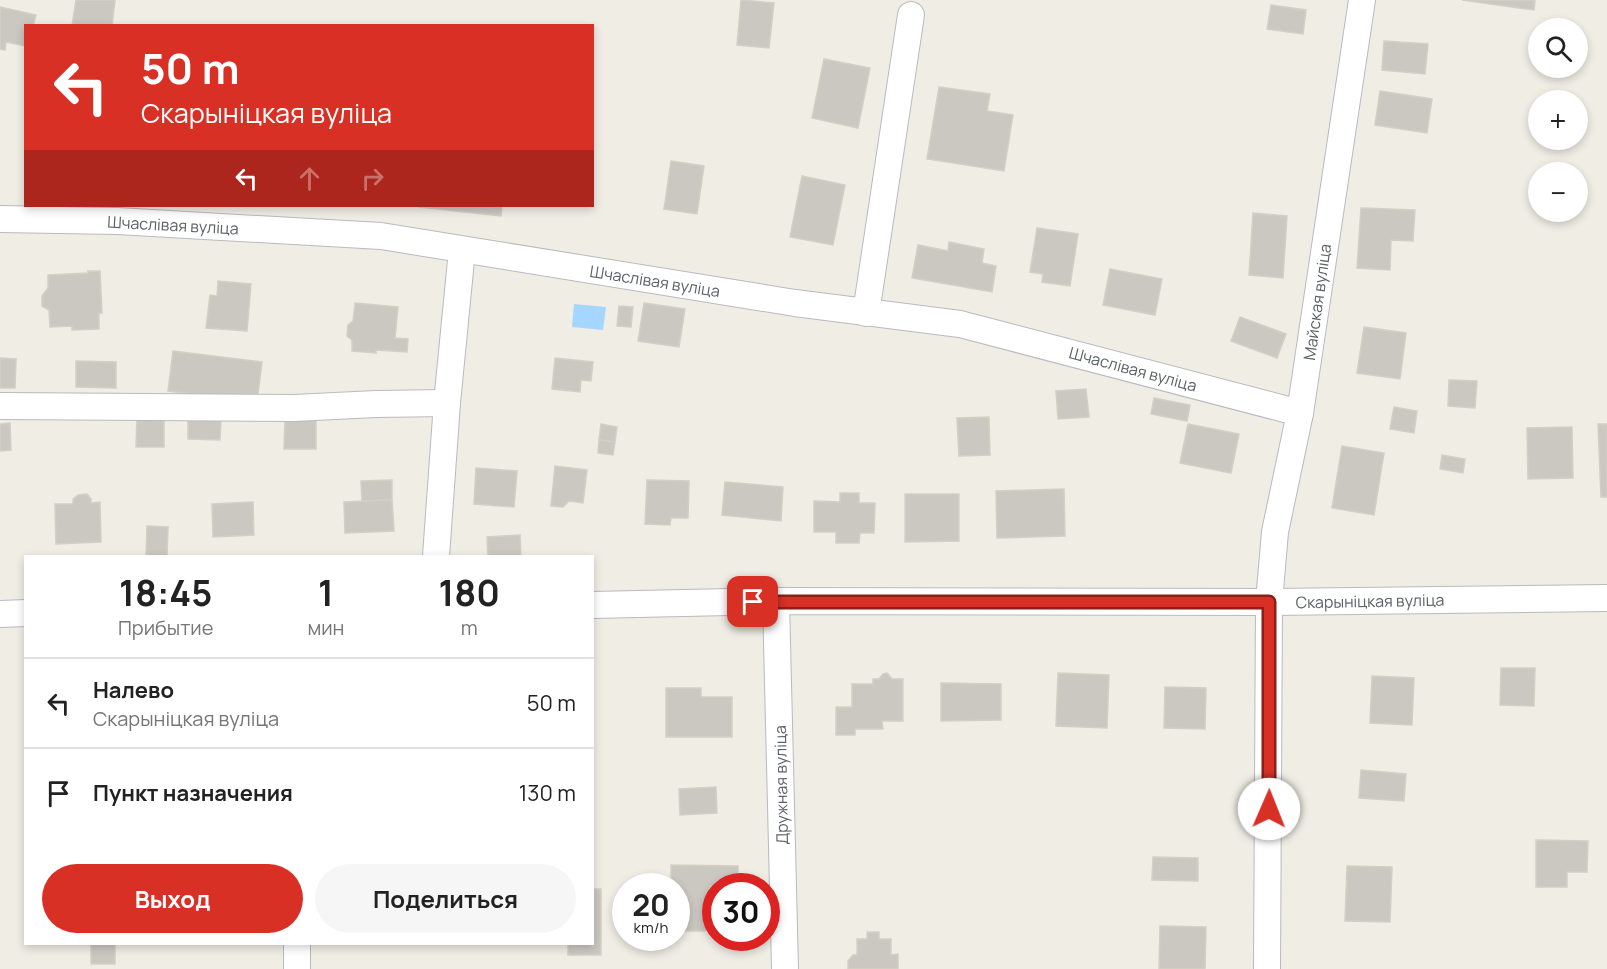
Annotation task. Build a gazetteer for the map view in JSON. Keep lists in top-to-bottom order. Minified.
{"streets":{"street":["Шчаслівая вуліца","Майская вуліца","Скарыніцкая вуліца","Дружная вуліца"]},"crossings":[["Шчаслівая вуліца","Майская вуліца"],["Майская вуліца","Скарыніцкая вуліца"],["Скарыніцкая вуліца","Дружная вуліца"]],"page":{"map_buttons":["+","−"],"turn":["50 m","Скарыніцкая вуліца"],"eta":["18:45","Прибытие","1","мин","180","m"],"list":[{"name":"Налево","note":"Скарыніцкая вуліца","value":"50 m"},{"name":"Пункт назначения","value":"130 m"}],"buttons":["Выход","Поделиться"],"speed":"20 km/h","limit":"30"}}
